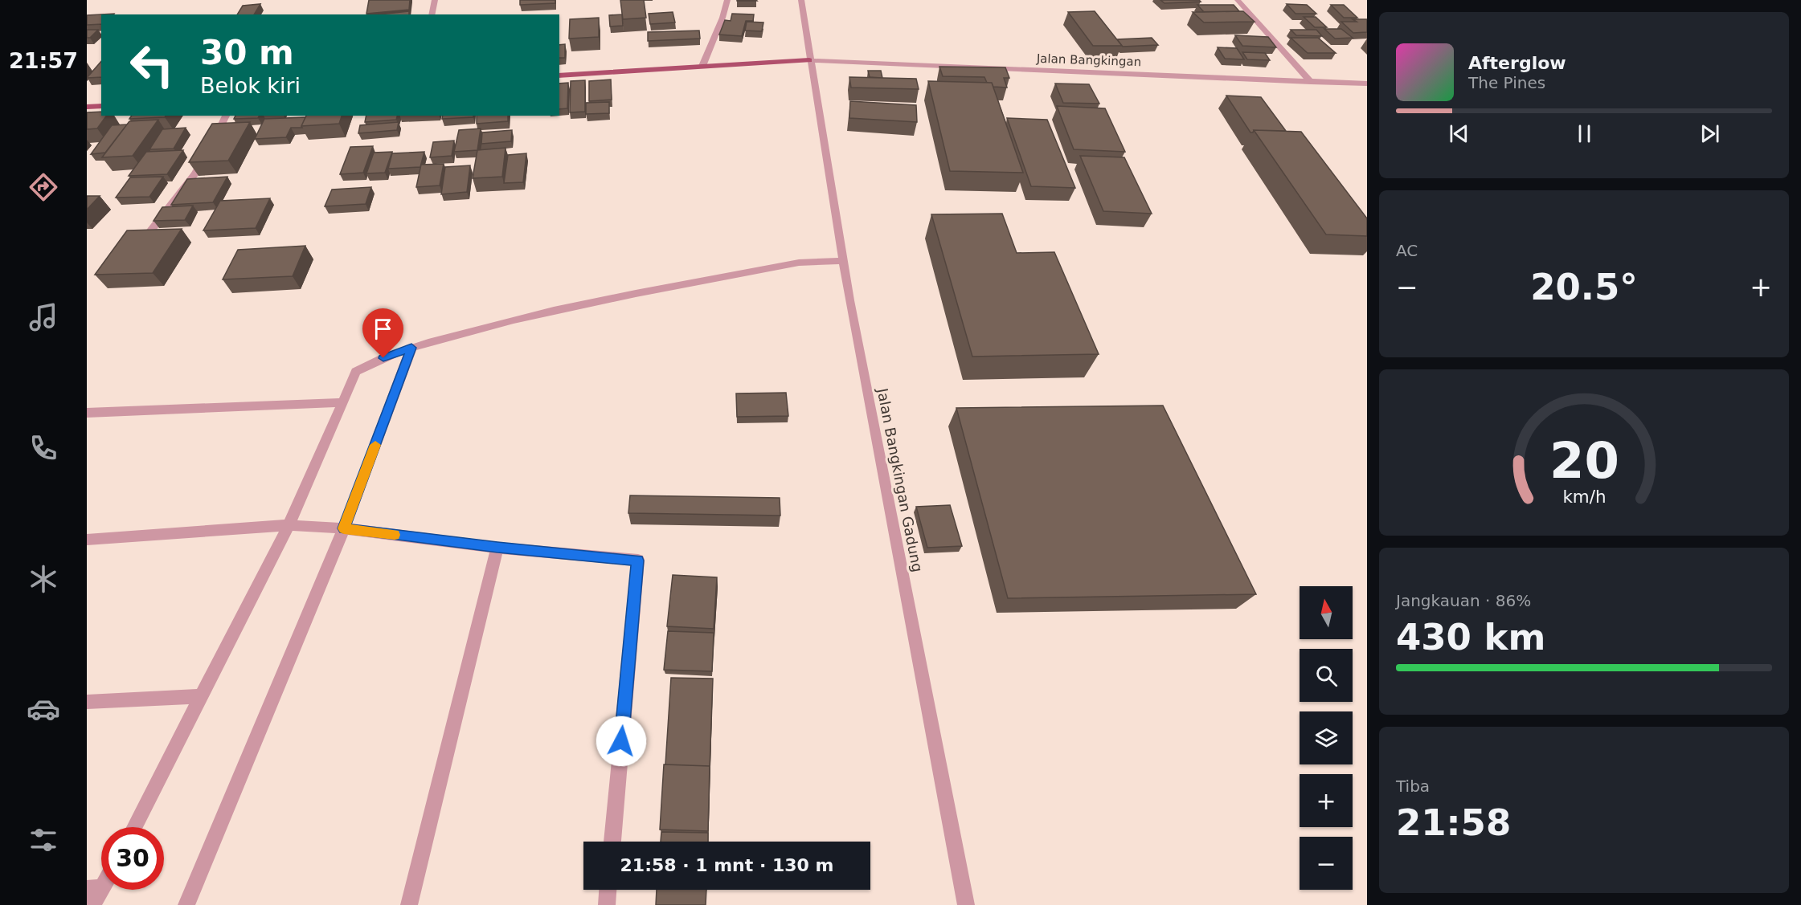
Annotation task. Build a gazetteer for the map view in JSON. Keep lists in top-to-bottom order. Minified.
{"streets":{"street":["Jalan Bangkingan","Jalan Bangkingan Gadung"]},"crossings":[["Jalan Bangkingan","Jalan Bangkingan Gadung"]],"north":"top","page":{"tabs":"21:57","turn":["30 m","Belok kiri"],"song":["Afterglow","The Pines"],"tile":["AC",["Jangkauan · 86%","430 km"],["Tiba","21:58"]],"heat":["−","20.5°","+"],"map_buttons":["+","−"],"limit":"30","trip":"21:58 · 1 mnt · 130 m","gauge":["20","km/h"]}}
